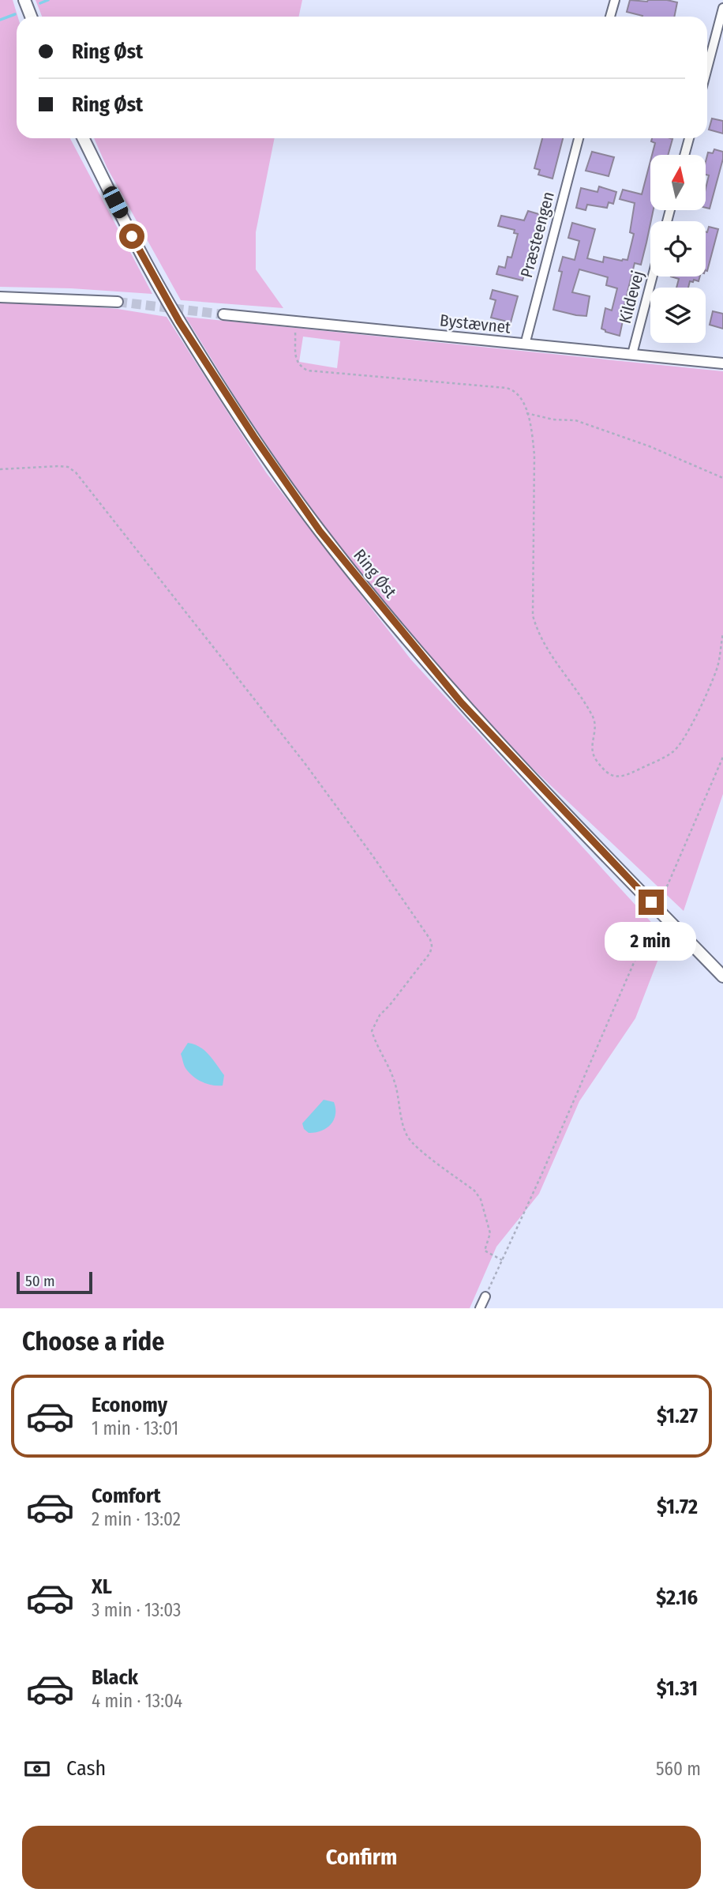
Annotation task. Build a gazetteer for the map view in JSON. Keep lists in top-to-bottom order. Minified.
{"streets":{"main road":["Ring Øst"],"street":["Præsteengen","Kildevej","Bystævnet"]},"crossings":[["Præsteengen","Bystævnet"],["Kildevej","Bystævnet"]],"scale_bar":"50 m","north":"top","page":{"banner":["Ring Øst","Ring Øst"],"bubble":"2 min","scale":"50 m","heading":"Choose a ride","list":[{"name":"Economy","note":"1 min · 13:01","value":"$1.27"},{"name":"Comfort","note":"2 min · 13:02","value":"$1.72"},{"name":"XL","note":"3 min · 13:03","value":"$2.16"},{"name":"Black","note":"4 min · 13:04","value":"$1.31"}],"pay":["Cash","560 m"],"buttons":"Confirm"}}
